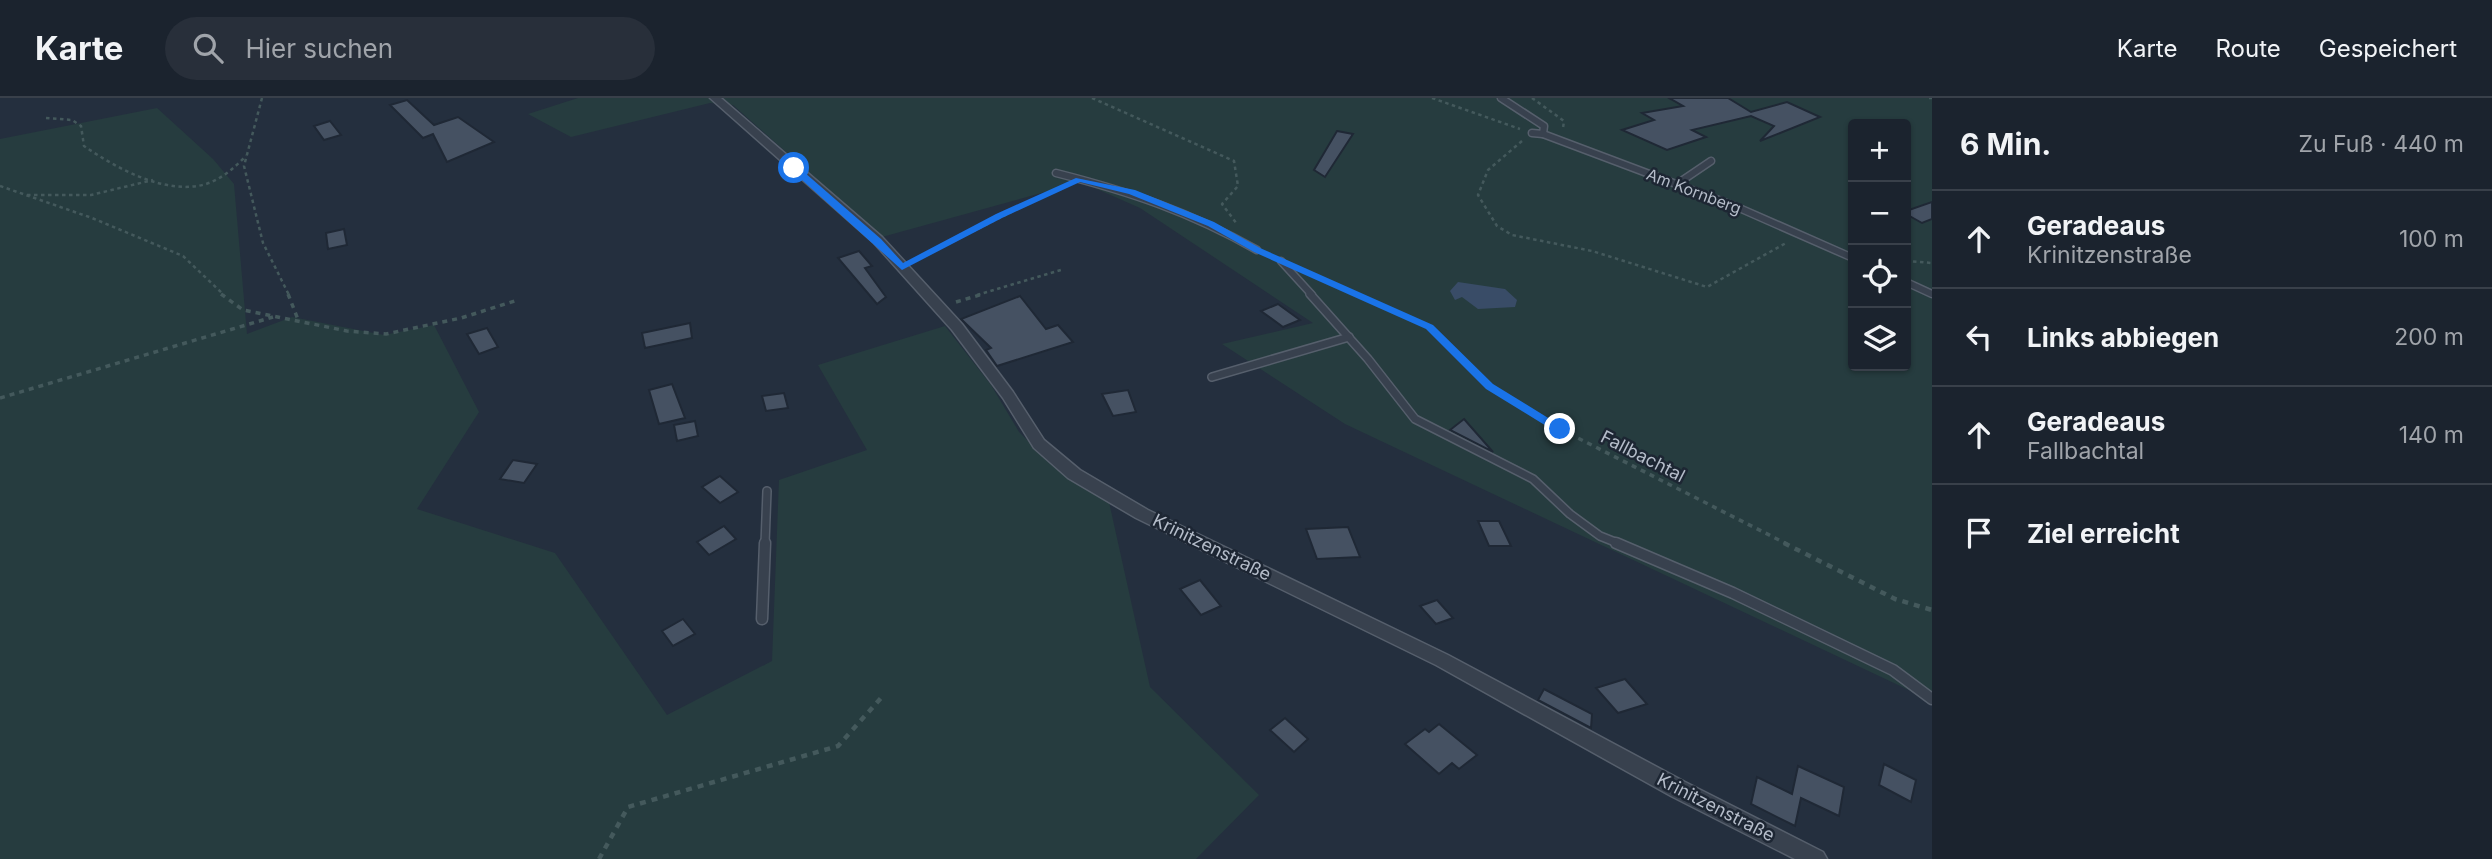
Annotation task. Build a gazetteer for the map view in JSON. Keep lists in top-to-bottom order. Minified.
{"streets":{"street":["Krinitzenstraße"],"lane":["Am Kornberg"],"path":["Fallbachtal"]},"page":{"header":"Karte","search":"Hier suchen","nav":["Karte","Route","Gespeichert"],"heading":["6 Min.","Zu Fuß · 440 m"],"map_buttons":["+","−"],"list":[["Geradeaus","Krinitzenstraße","100 m"],["Links abbiegen","200 m"],["Geradeaus","Fallbachtal","140 m"],"Ziel erreicht"]}}
